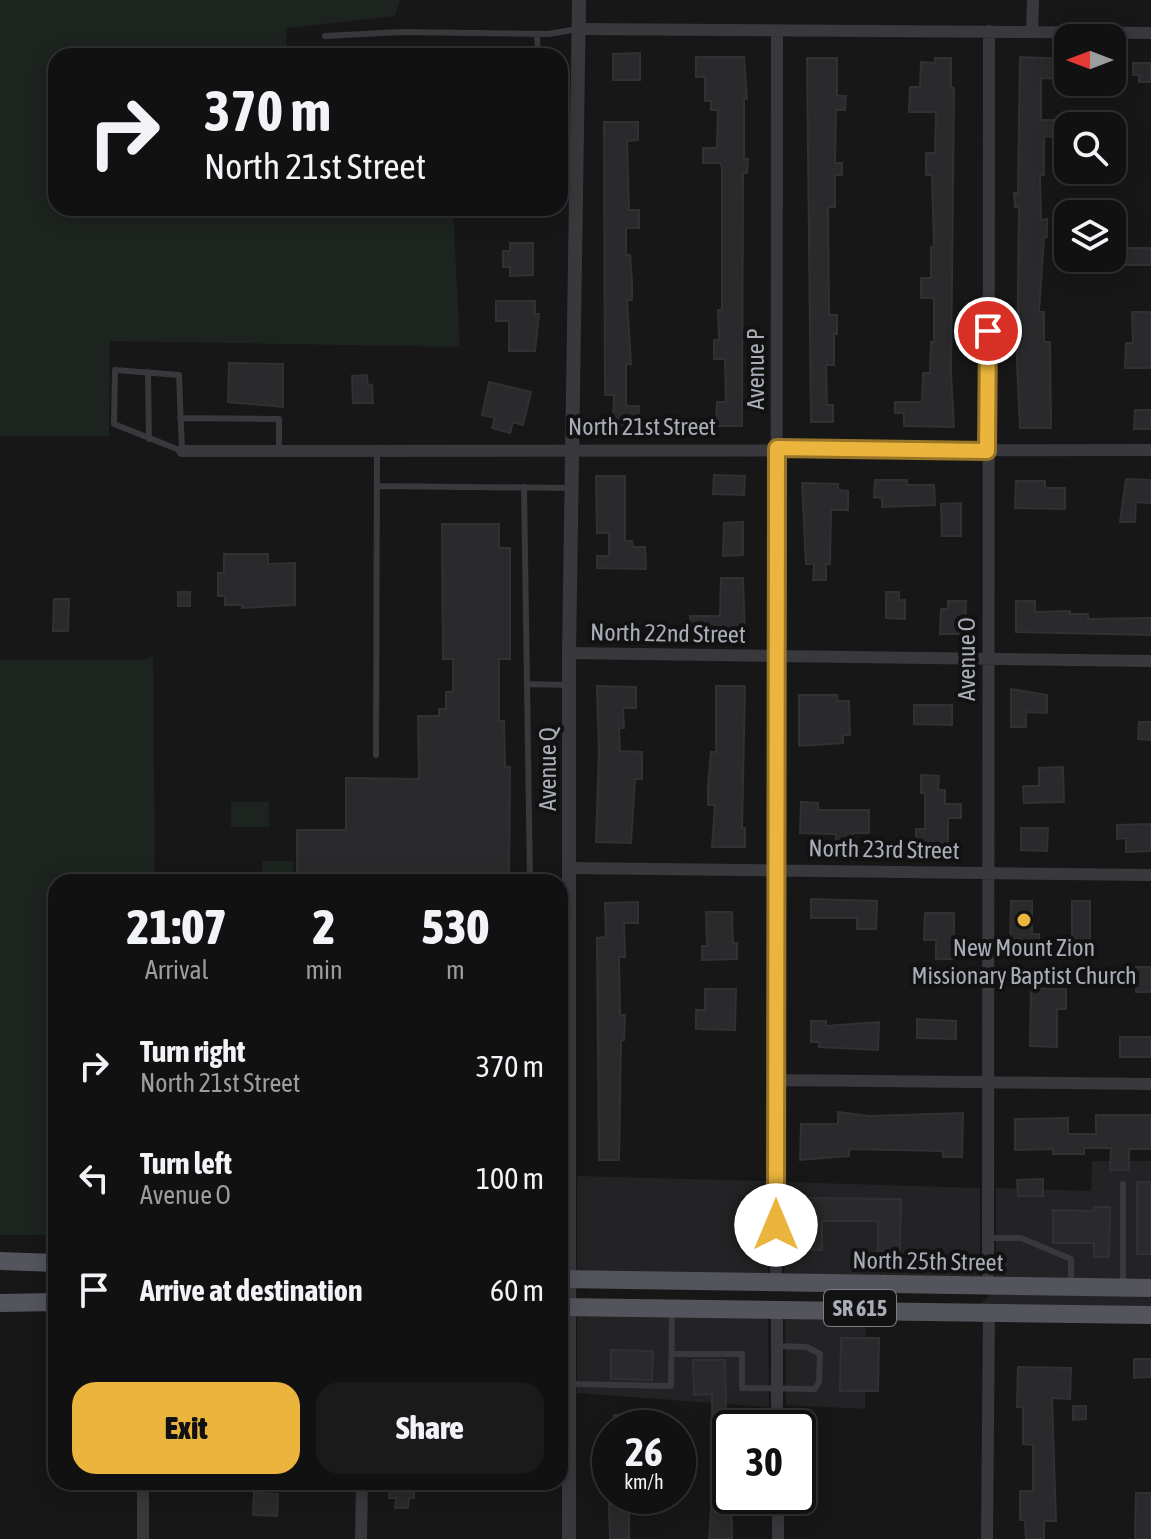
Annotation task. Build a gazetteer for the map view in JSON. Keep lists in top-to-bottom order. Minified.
{"streets":{"main road":["North 25th Street","SR 615"],"street":["Avenue P","North 21st Street","North 22nd Street","Avenue O","Avenue Q","North 23rd Street"]},"crossings":[["Avenue P","North 21st Street"],["Avenue P","North 22nd Street"],["Avenue P","North 23rd Street"],["Avenue P","North 25th Street"],["North 21st Street","Avenue O"],["North 21st Street","Avenue Q"],["North 22nd Street","Avenue O"],["North 22nd Street","Avenue Q"],["Avenue O","North 23rd Street"],["Avenue O","North 25th Street"],["Avenue Q","North 23rd Street"]],"places":["New Mount Zion Missionary Baptist Church"],"north":"left","page":{"turn":["370 m","North 21st Street"],"eta":["21:07","Arrival","2","min","530","m"],"list":[{"name":"Turn right","note":"North 21st Street","value":"370 m"},{"name":"Turn left","note":"Avenue O","value":"100 m"},{"name":"Arrive at destination","value":"60 m"}],"buttons":["Exit","Share"],"speed":"26 km/h","limit":"30"}}
